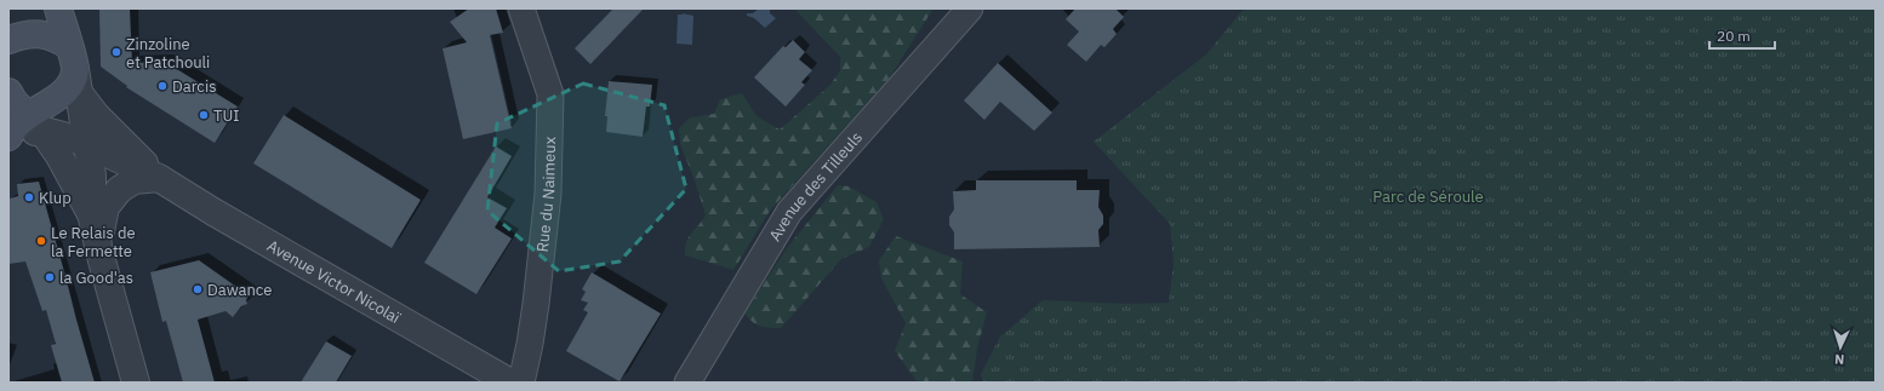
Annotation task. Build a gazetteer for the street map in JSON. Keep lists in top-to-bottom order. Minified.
{"streets":{"street":["Avenue des Tilleuls","Rue du Naimeux","Avenue Victor Nicolaï"]},"parks":["Parc de Séroule"],"places":["Zinzoline et Patchouli","Darcis","TUI","Klup","Le Relais de la Fermette","la Good'as","Dawance"],"scale_bar":"20 m","north":"bottom"}
